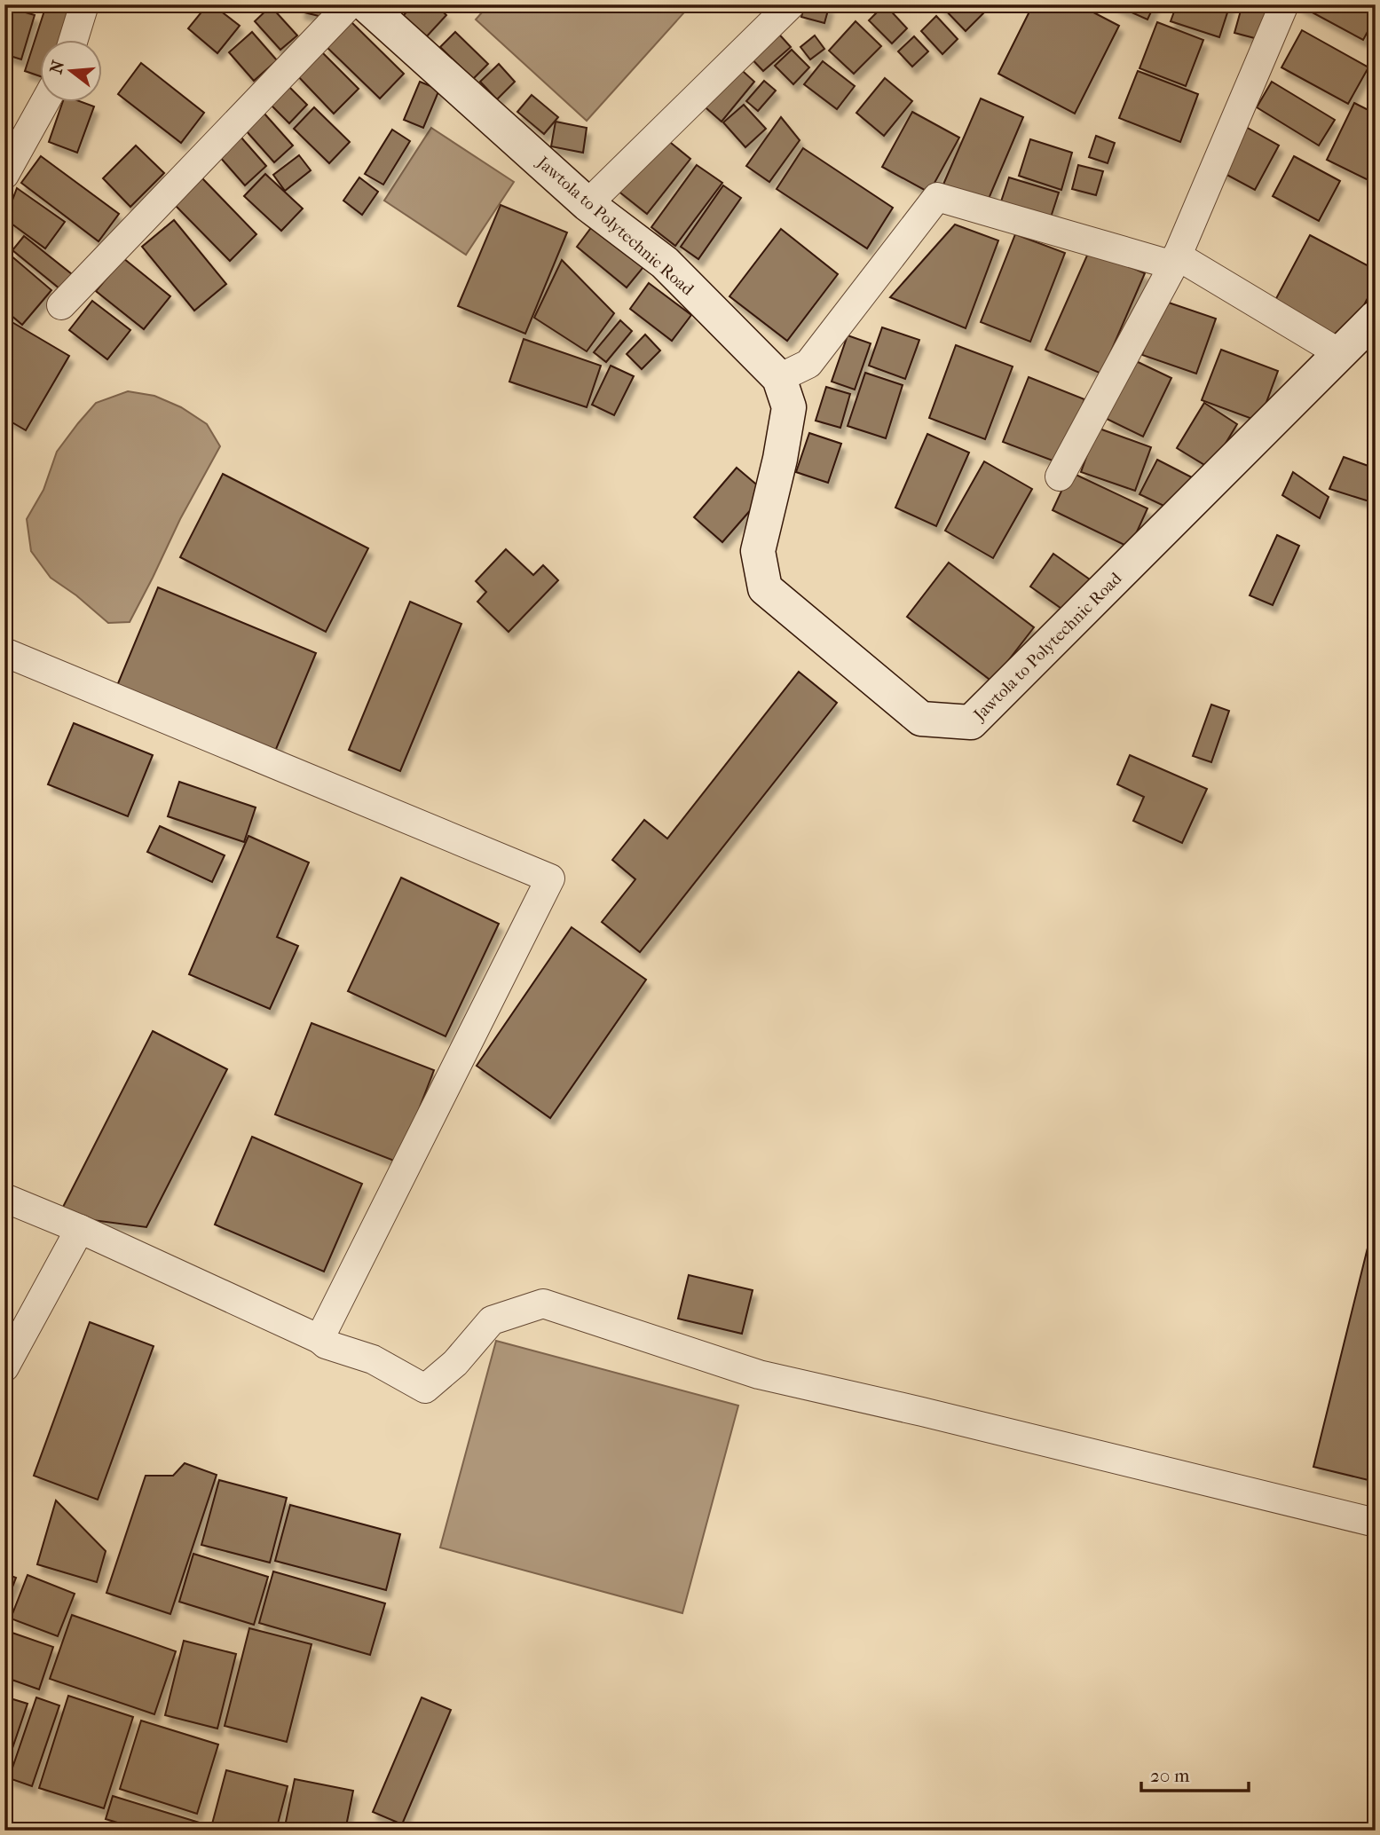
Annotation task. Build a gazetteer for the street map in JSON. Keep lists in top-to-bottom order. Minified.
{"streets":{"main road":["Jawtola to Polytechnic Road"]},"scale_bar":"20 m","north":"left"}
